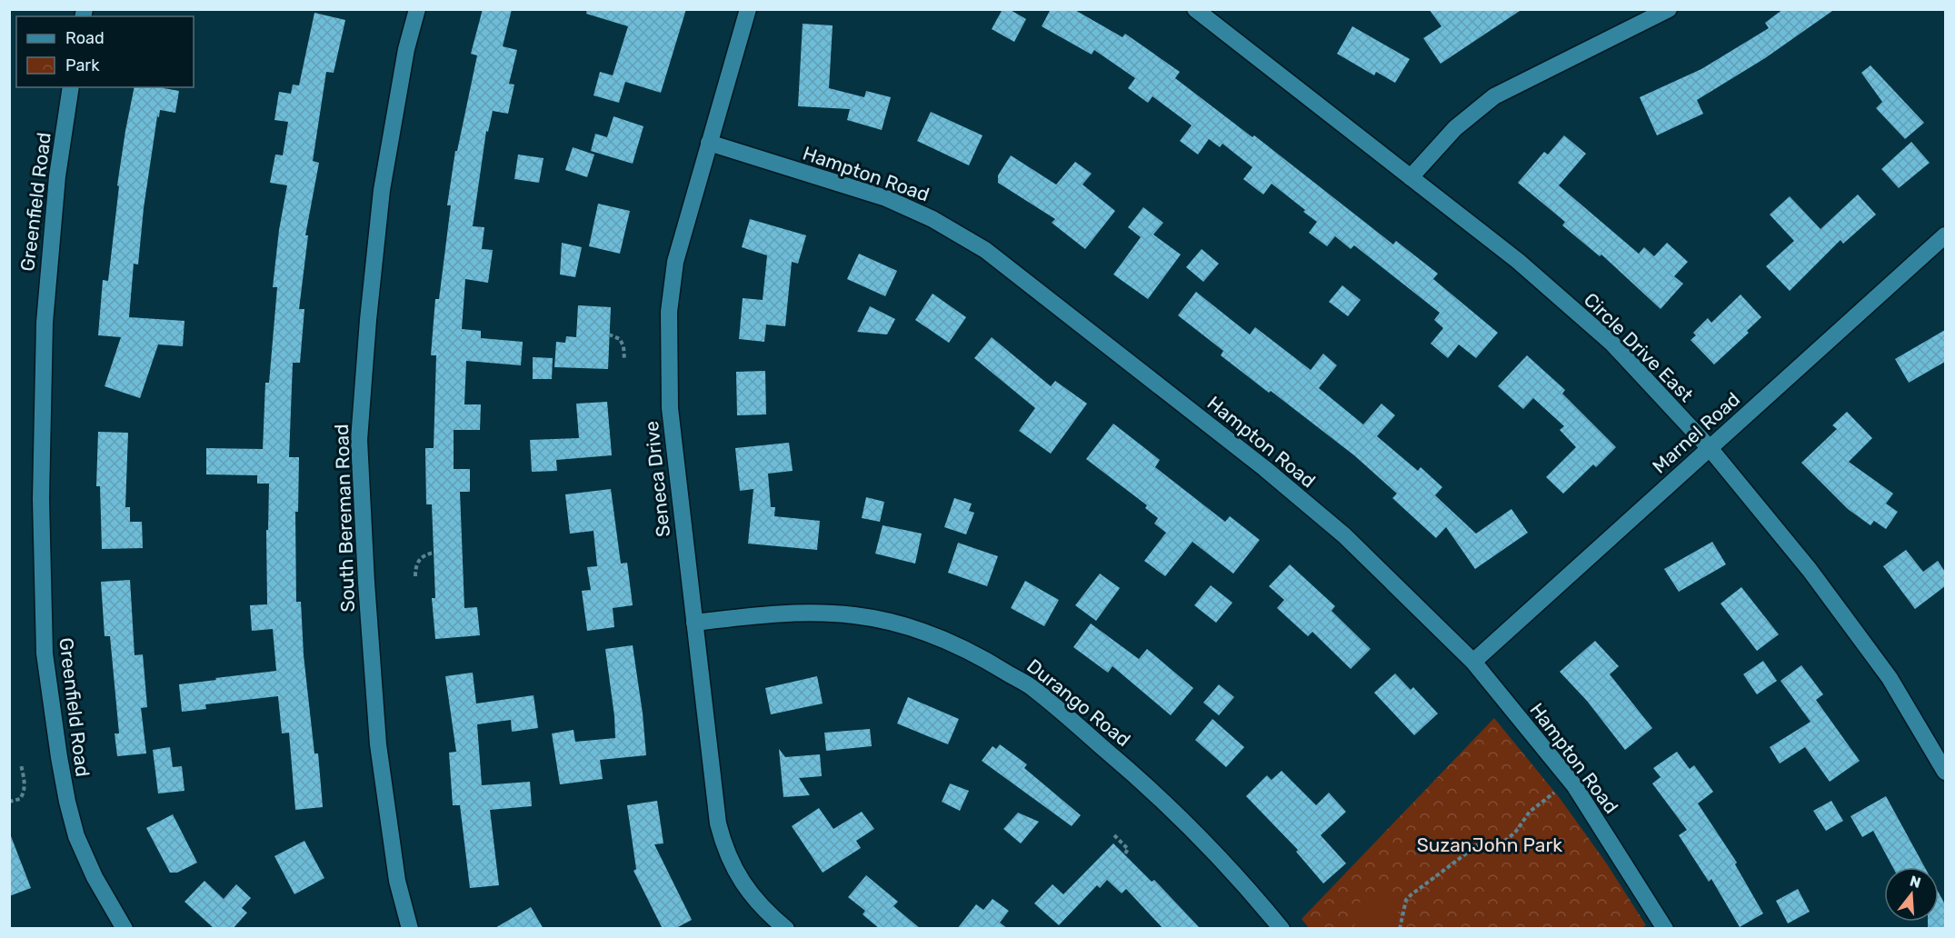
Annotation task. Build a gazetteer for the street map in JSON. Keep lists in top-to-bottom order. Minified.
{"streets":{"street":["Hampton Road","Greenfield Road","Circle Drive East","Marnel Road","Seneca Drive","South Bereman Road","Durango Road"]},"crossings":[["Hampton Road","Marnel Road"],["Hampton Road","Seneca Drive"],["Circle Drive East","Marnel Road"],["Seneca Drive","Durango Road"]],"parks":["SuzanJohn Park"],"legend":["Road","Park"],"north":"top"}
